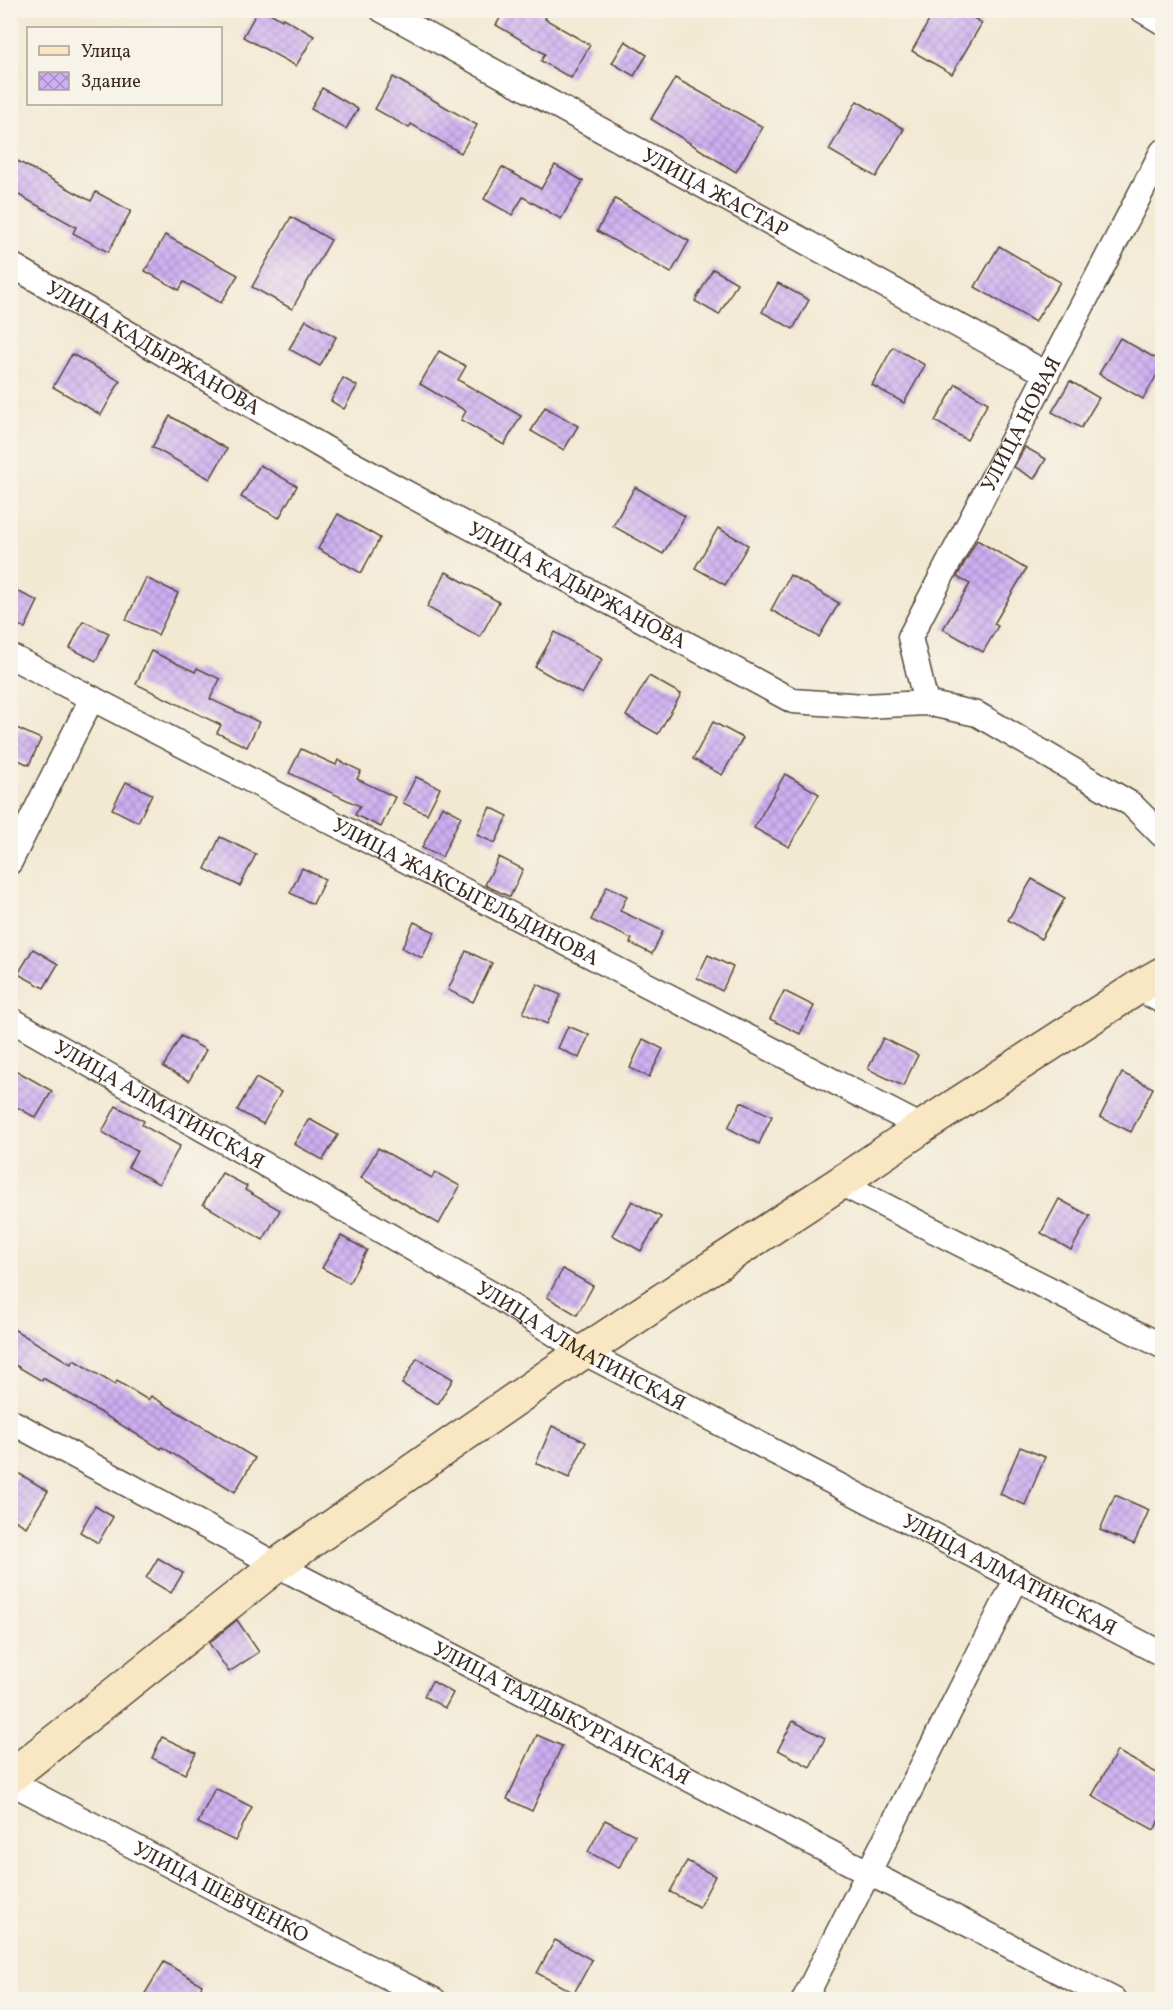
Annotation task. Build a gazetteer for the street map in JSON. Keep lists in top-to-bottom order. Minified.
{"streets":{"street":["УЛИЦА ЖАСТАР","УЛИЦА КАДЫРЖАНОВА","УЛИЦА НОВАЯ","УЛИЦА ЖАКСЫГЕЛЬДИНОВА","УЛИЦА АЛМАТИНСКАЯ","УЛИЦА ТАЛДЫКУРГАНСКАЯ","УЛИЦА ШЕВЧЕНКО"]},"crossings":[["УЛИЦА ЖАСТАР","УЛИЦА НОВАЯ"],["УЛИЦА КАДЫРЖАНОВА","УЛИЦА НОВАЯ"]],"legend":["Улица","Здание"]}
